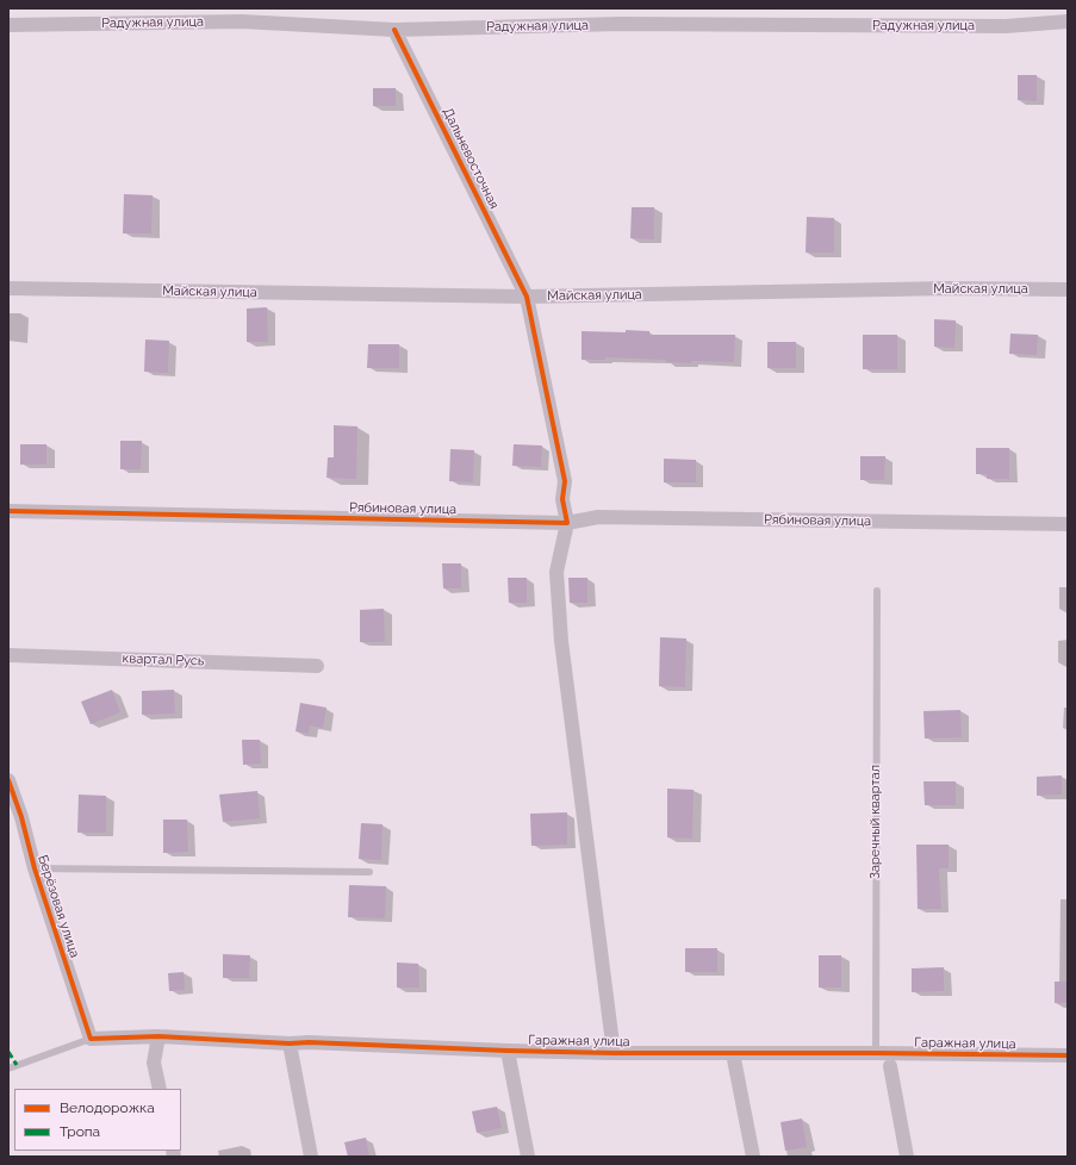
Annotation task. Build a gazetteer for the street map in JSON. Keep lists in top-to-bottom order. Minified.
{"streets":{"street":["Радужная улица","Дальневосточная","Майская улица","Рябиновая улица","квартал Русь","Берёзовая улица","Гаражная улица"],"lane":["Заречный квартал"]},"crossings":[["Радужная улица","Дальневосточная"],["Дальневосточная","Майская улица"],["Заречный квартал","Гаражная улица"],["Берёзовая улица","Гаражная улица"]],"legend":["Велодорожка","Тропа"]}
